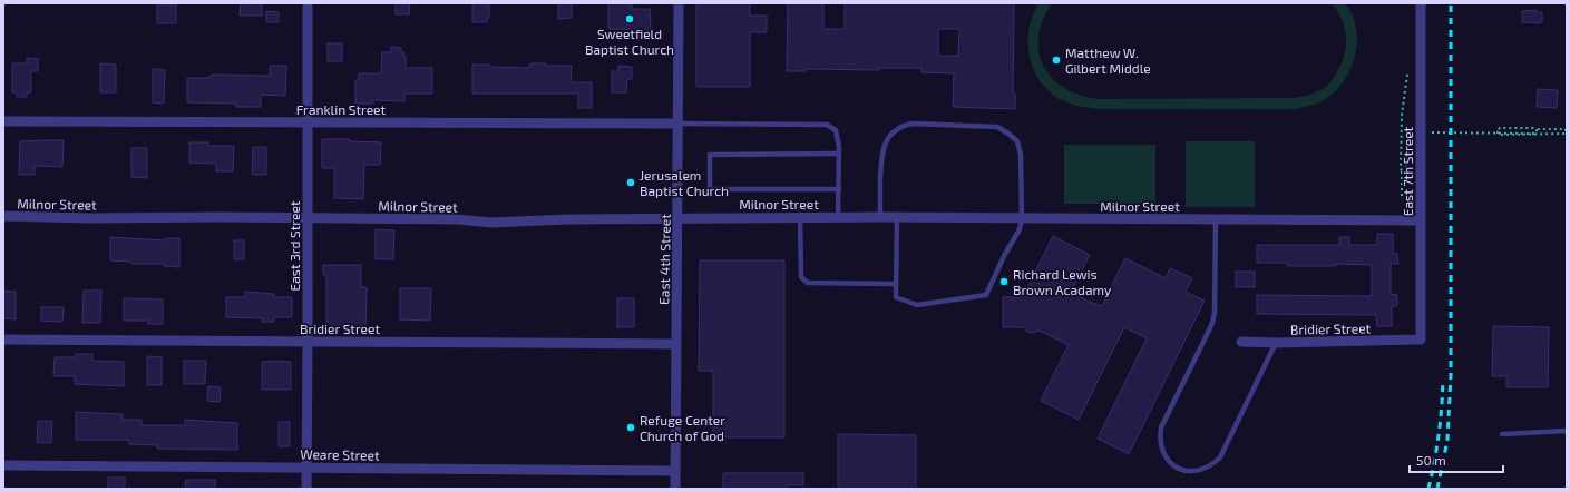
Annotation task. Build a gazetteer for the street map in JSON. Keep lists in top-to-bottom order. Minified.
{"streets":{"street":["Franklin Street","East 7th Street","Milnor Street","East 3rd Street","East 4th Street","Bridier Street","Weare Street"]},"crossings":[["Franklin Street","East 3rd Street"],["Franklin Street","East 4th Street"],["East 7th Street","Milnor Street"],["East 7th Street","Bridier Street"],["Milnor Street","East 3rd Street"],["Milnor Street","East 4th Street"],["East 3rd Street","Bridier Street"],["East 3rd Street","Weare Street"],["East 4th Street","Bridier Street"],["East 4th Street","Weare Street"]],"places":["Sweetfield Baptist Church","Matthew W. Gilbert Middle","Jerusalem Baptist Church","Richard Lewis Brown Acadamy","Refuge Center Church of God"],"scale_bar":"50 m"}
